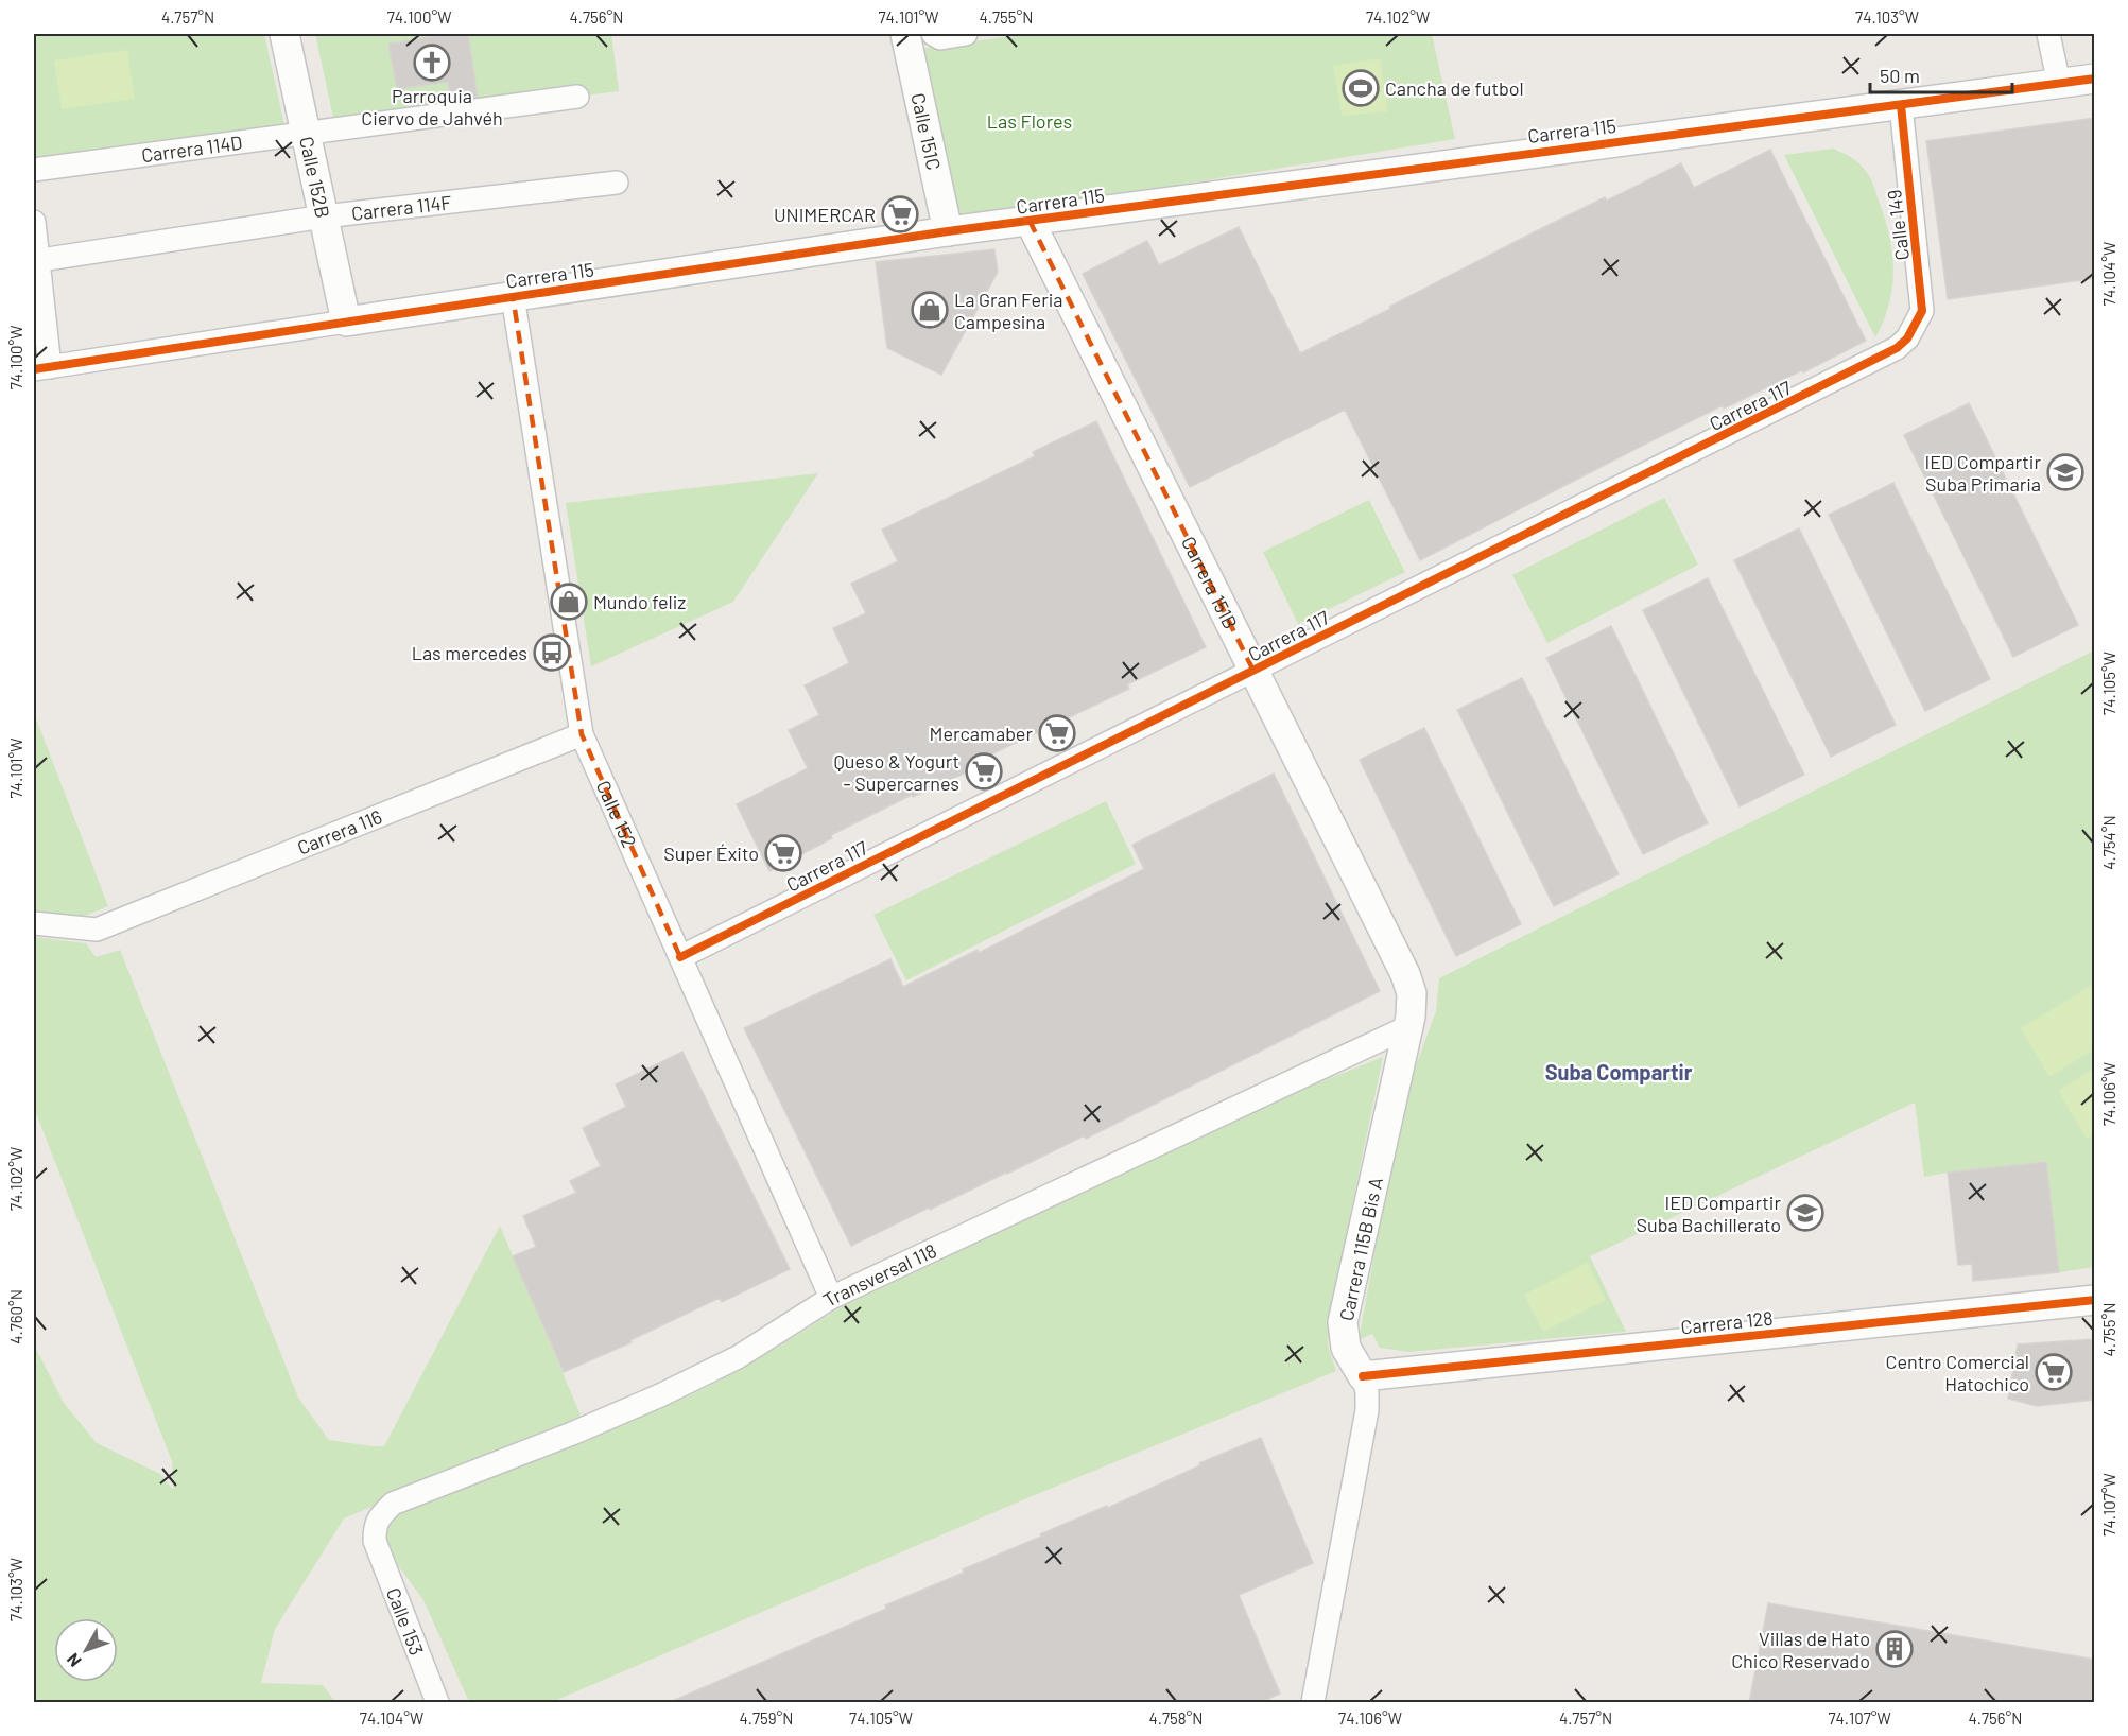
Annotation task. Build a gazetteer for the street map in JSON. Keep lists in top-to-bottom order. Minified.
{"streets":{"street":["Carrera 115","Calle 151C","Carrera 114D","Calle 152B","Carrera 114F","Calle 149","Carrera 117","Carrera 151B","Calle 152","Carrera 116","Carrera 115B Bis A","Transversal 118","Carrera 128","Calle 153"]},"crossings":[["Carrera 115","Calle 151C"],["Carrera 115","Calle 152B"],["Carrera 115","Calle 149"],["Carrera 115","Carrera 151B"],["Carrera 115","Calle 152"],["Carrera 114D","Calle 152B"],["Calle 152B","Carrera 114F"],["Calle 149","Carrera 117"],["Carrera 117","Carrera 151B"],["Carrera 117","Calle 152"],["Carrera 151B","Carrera 115B Bis A"],["Carrera 151B","Transversal 118"],["Calle 152","Carrera 116"],["Calle 152","Transversal 118"],["Carrera 115B Bis A","Transversal 118"],["Carrera 115B Bis A","Carrera 128"],["Transversal 118","Calle 153"]],"districts":["Suba Compartir"],"parks":["Las Flores"],"places":{"church":["Parroquia Ciervo de Jahvéh"],"sports":["Cancha de futbol"],"supermarket":["UNIMERCAR","Mercamaber","Queso & Yogurt - Supercarnes","Super Éxito","Centro Comercial Hatochico"],"shop":["La Gran Feria Campesina","Mundo feliz"],"school or university":["IED Compartir Suba Primaria","IED Compartir Suba Bachillerato"],"bus stop":["Las mercedes"],"building":["Villas de Hato Chico Reservado"]},"scale_bar":"50 m","north":"bottom left","coordinates":["4.757°N","74.100°W","4.756°N","74.101°W","4.755°N","74.102°W","74.103°W","74.104°W","74.105°W","4.754°N","74.106°W","4.760°N","74.107°W","4.759°N","4.758°N"]}
